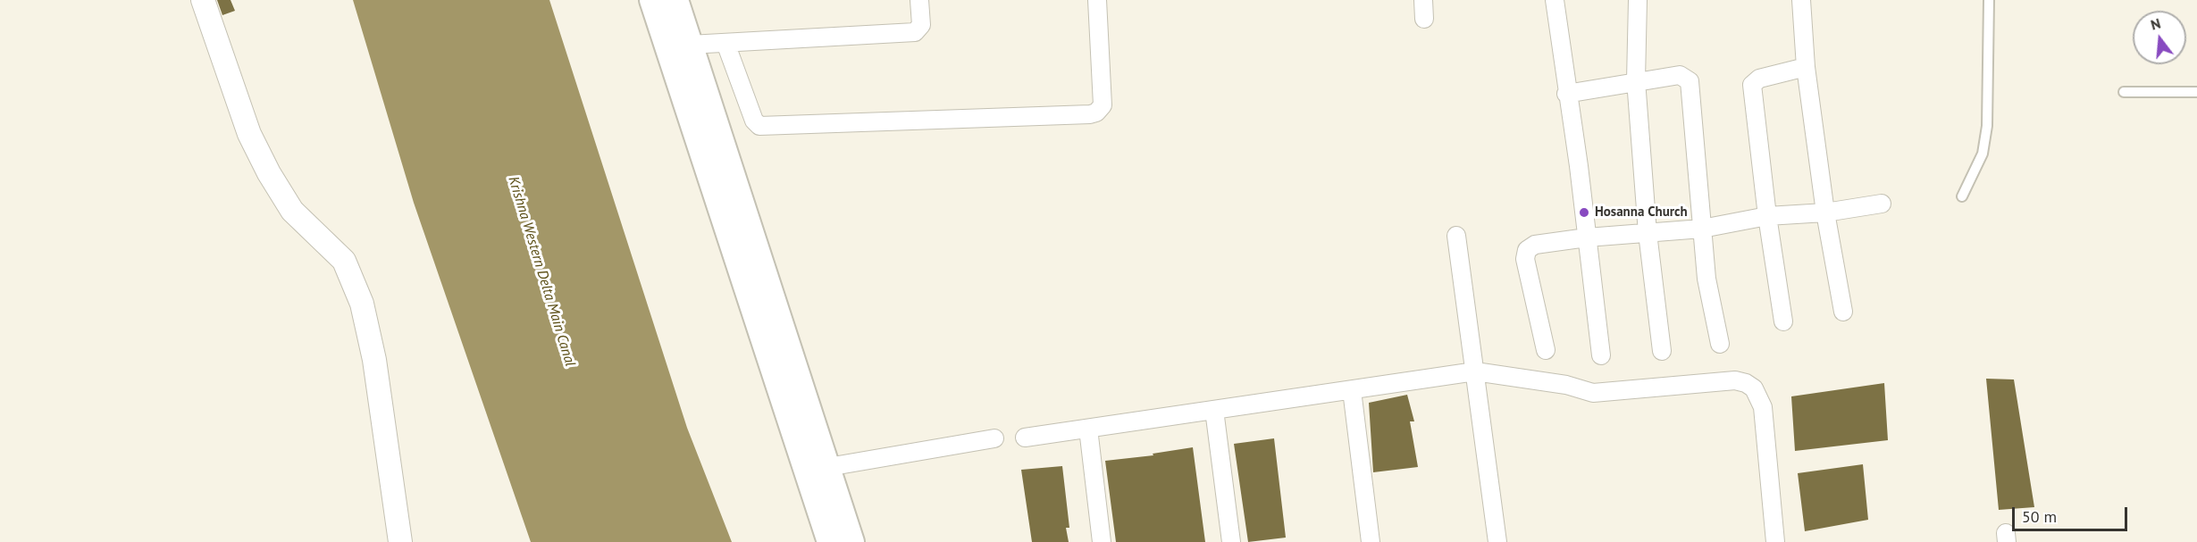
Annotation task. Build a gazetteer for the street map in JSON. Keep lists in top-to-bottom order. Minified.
{"water":["Krishna Western Delta Main Canal"],"places":["Hosanna Church"],"scale_bar":"50 m","north":"top"}
